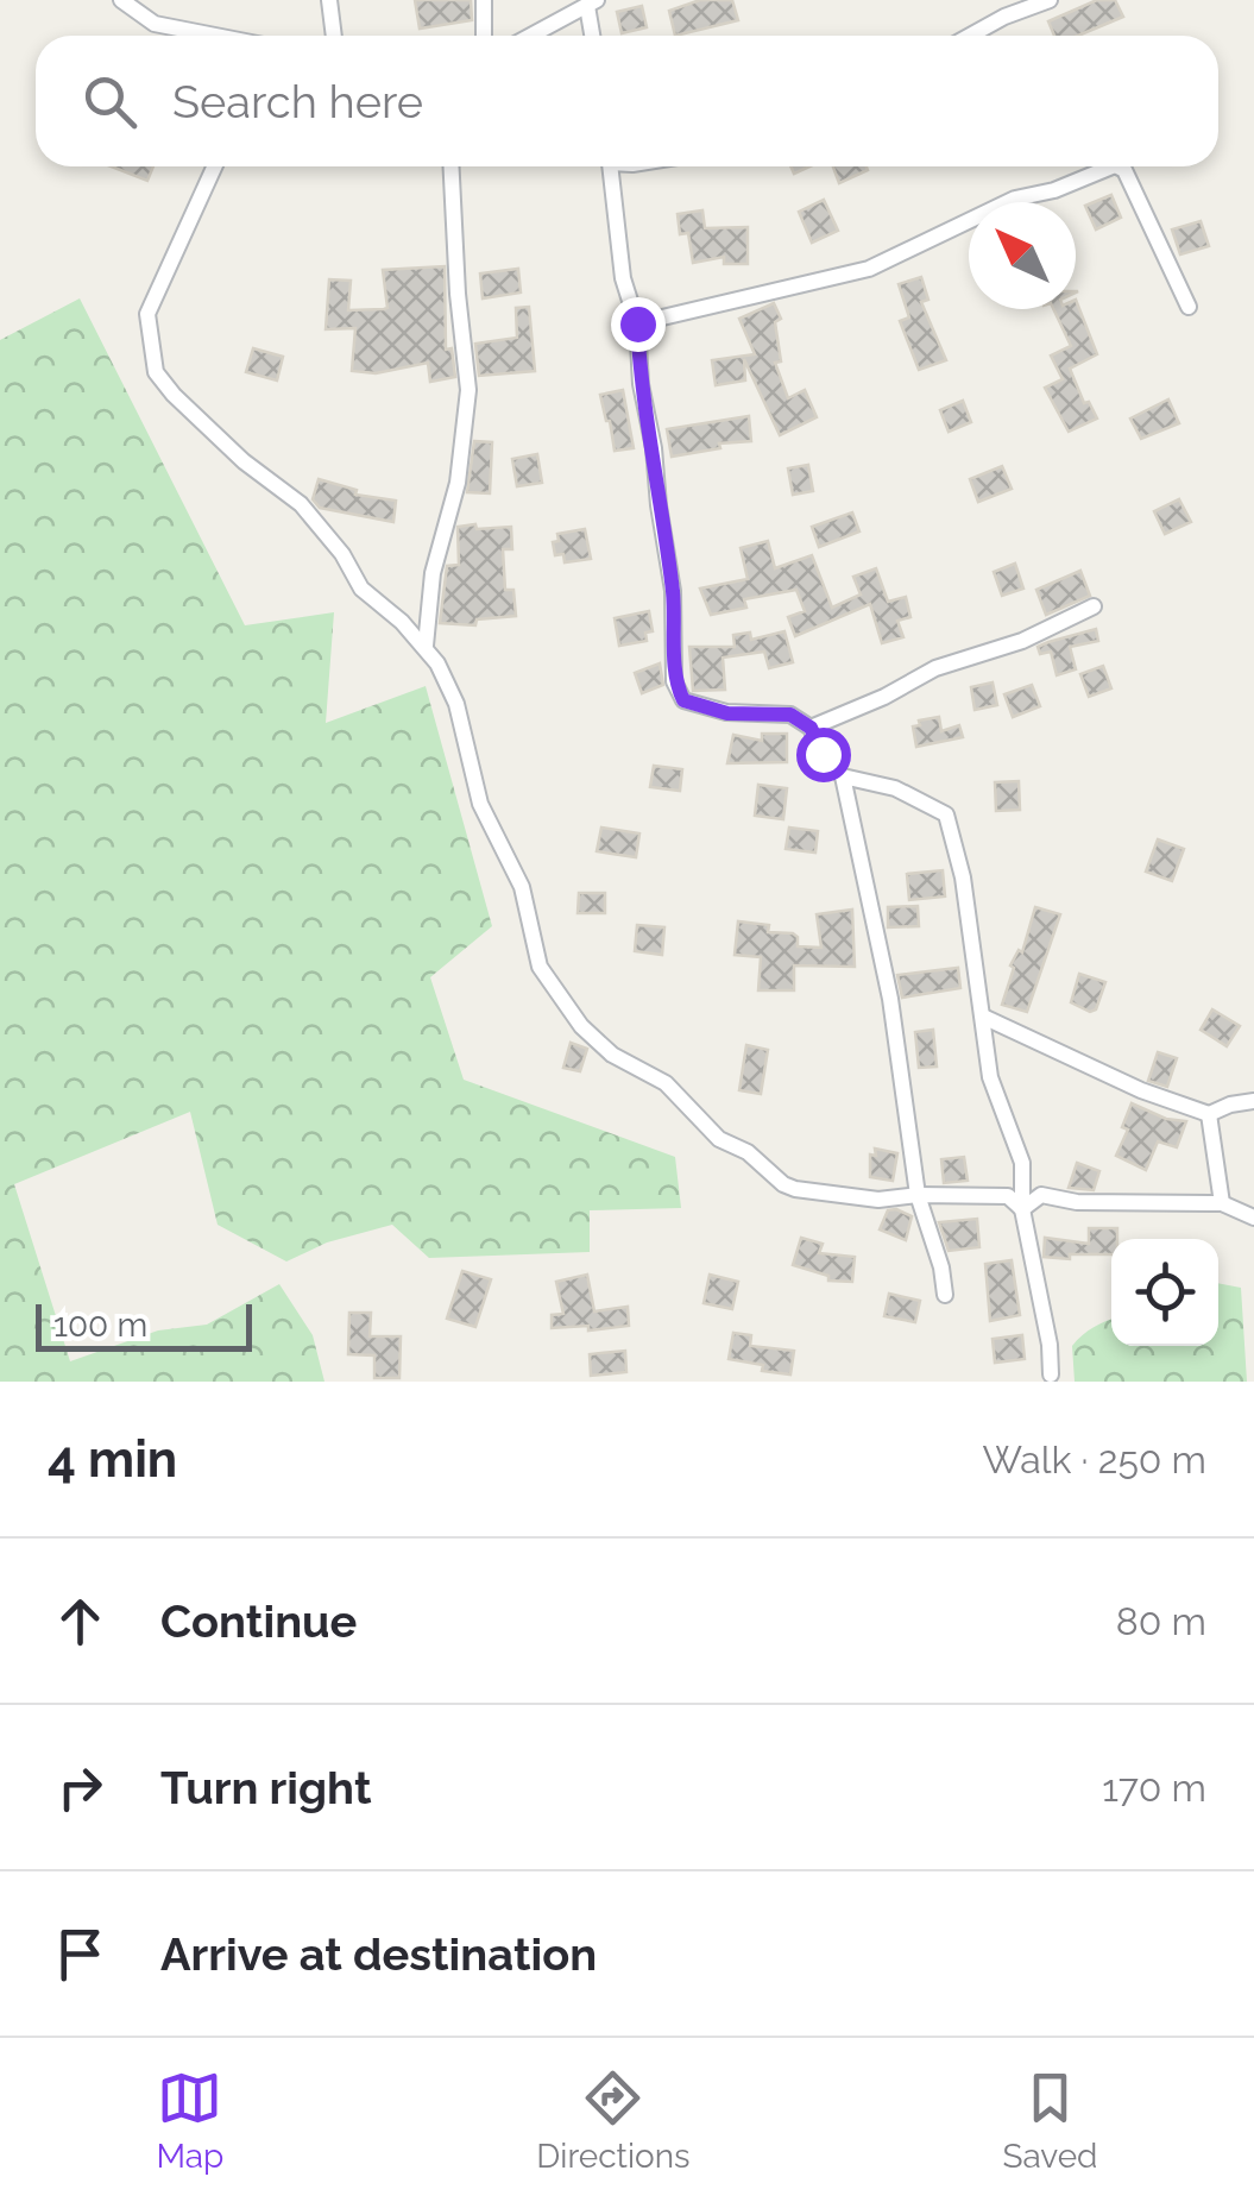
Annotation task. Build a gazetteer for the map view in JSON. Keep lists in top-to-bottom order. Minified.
{"scale_bar":"100 m","north":"top left","page":{"search":"Search here","scale":"100 m","heading":["4 min","Walk · 250 m"],"list":[["Continue","80 m"],["Turn right","170 m"],"Arrive at destination"],"nav":["Map","Directions","Saved"]}}
